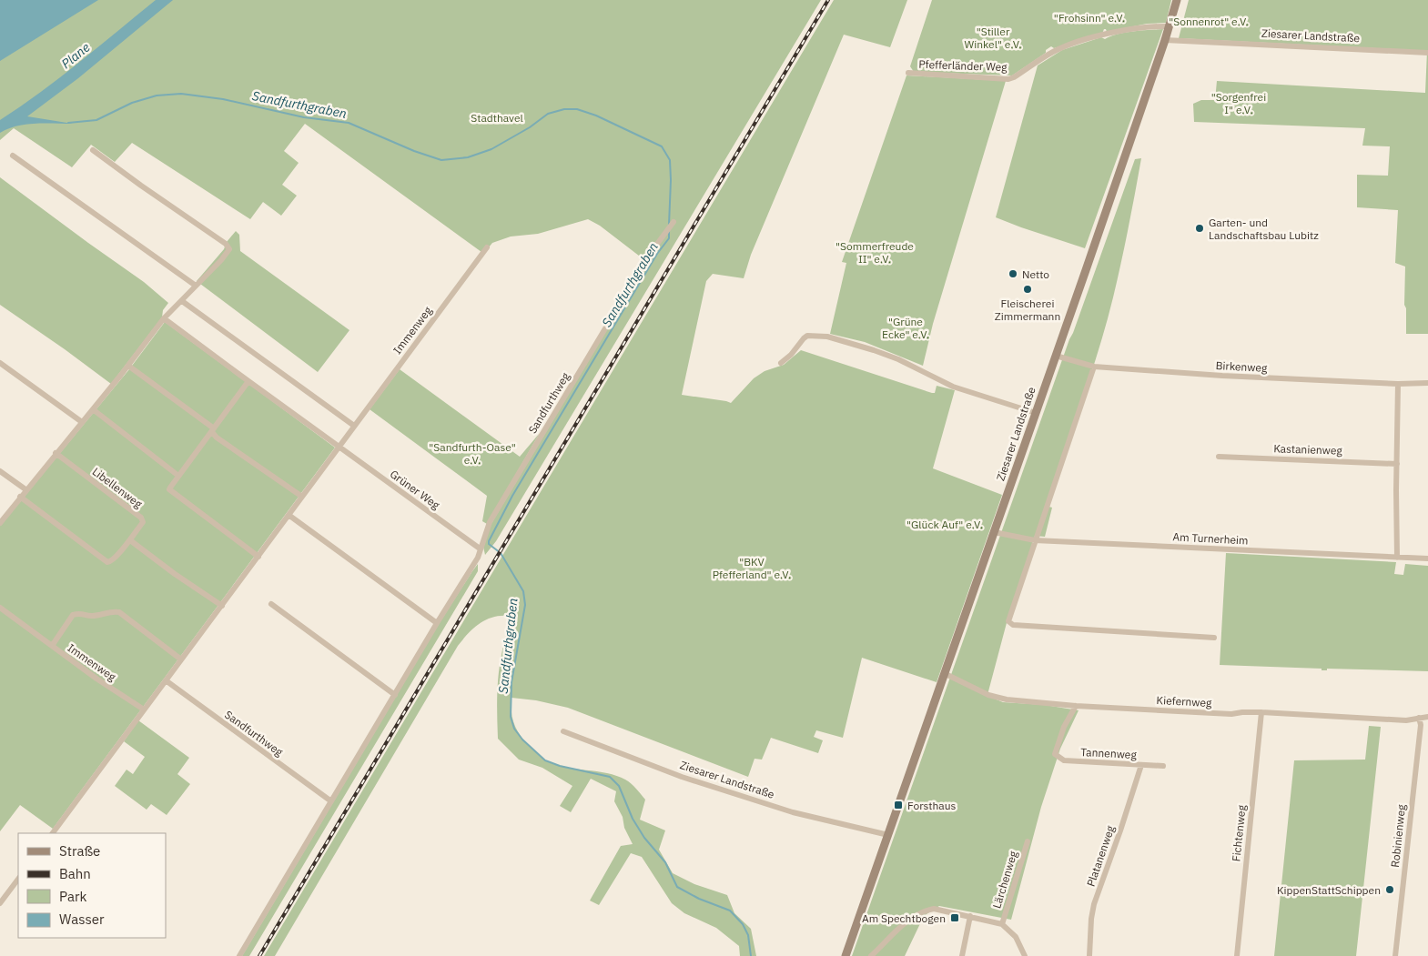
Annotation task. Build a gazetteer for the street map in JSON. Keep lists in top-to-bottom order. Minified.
{"streets":{"main road":["Ziesarer Landstraße"],"street":["Pfefferländer Weg","Immenweg","Birkenweg","Sandfurthweg","Kastanienweg","Libellenweg","Grüner Weg","Am Turnerheim","Kiefernweg","Tannenweg","Fichtenweg","Robinienweg","Platanenweg","Lärchenweg"]},"crossings":[["Ziesarer Landstraße","Pfefferländer Weg"],["Ziesarer Landstraße","Birkenweg"],["Ziesarer Landstraße","Am Turnerheim"],["Ziesarer Landstraße","Kiefernweg"],["Immenweg","Sandfurthweg"],["Immenweg","Grüner Weg"],["Sandfurthweg","Grüner Weg"],["Kiefernweg","Tannenweg"],["Kiefernweg","Fichtenweg"],["Kiefernweg","Robinienweg"],["Tannenweg","Platanenweg"]],"water":["Plane","Sandfurthgraben"],"parks":["\"Frohsinn\" e.V.","\"Sonnenrot\" e.V.","\"Stiller Winkel\" e.V.","\"Sorgenfrei I\" e.V.","Stadthavel","\"Sommerfreude II\" e.V.","\"Grüne Ecke\" e.V.","\"Sandfurth-Oase\" e.V.","\"Glück Auf\" e.V.","\"BKV Pfefferland\" e.V."],"places":{"other":["Garten- und Landschaftsbau Lubitz","Netto","Fleischerei Zimmermann","KippenStattSchippen"],"transit":["Forsthaus","Am Spechtbogen"]},"legend":["Straße","Bahn","Park","Wasser"]}
